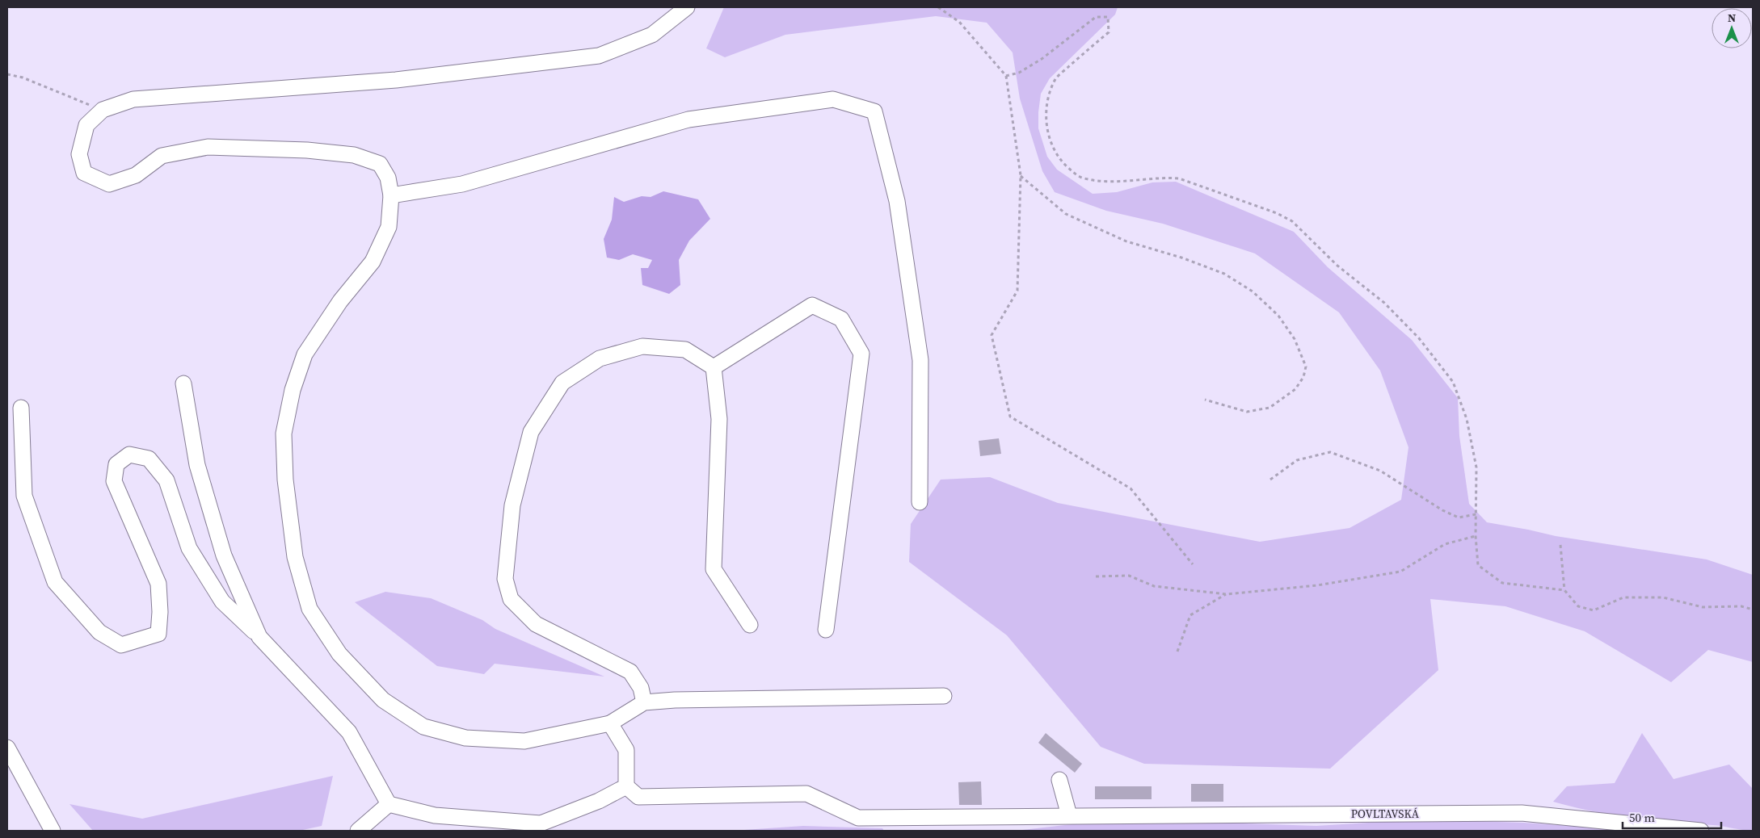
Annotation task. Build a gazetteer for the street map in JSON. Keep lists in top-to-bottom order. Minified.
{"streets":{"lane":["POVLTAVSKÁ"]},"scale_bar":"50 m","north":"top"}
